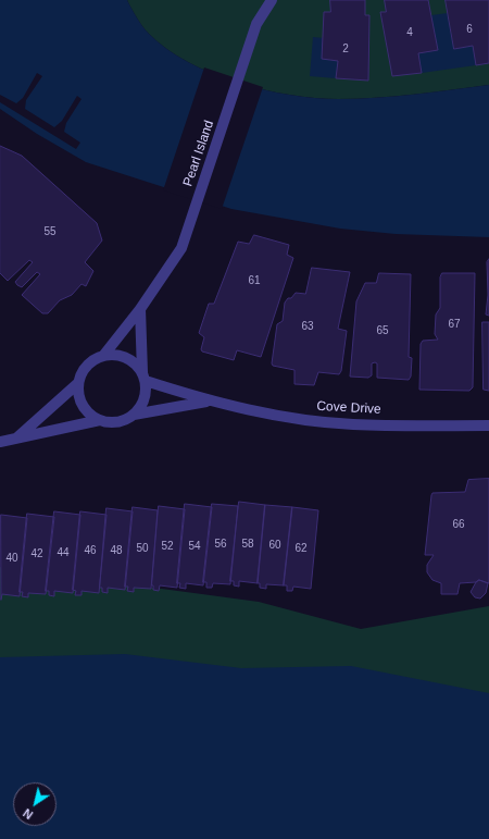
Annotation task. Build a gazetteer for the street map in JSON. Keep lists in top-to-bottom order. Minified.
{"streets":{"street":["Pearl Island","Cove Drive"]},"crossings":[["Pearl Island","Cove Drive"]],"house_numbers":["6","4","2","55","61","67","63","65","66","56","58","60","52","54","50","62","46","48","44","42","40"],"north":"bottom left"}
